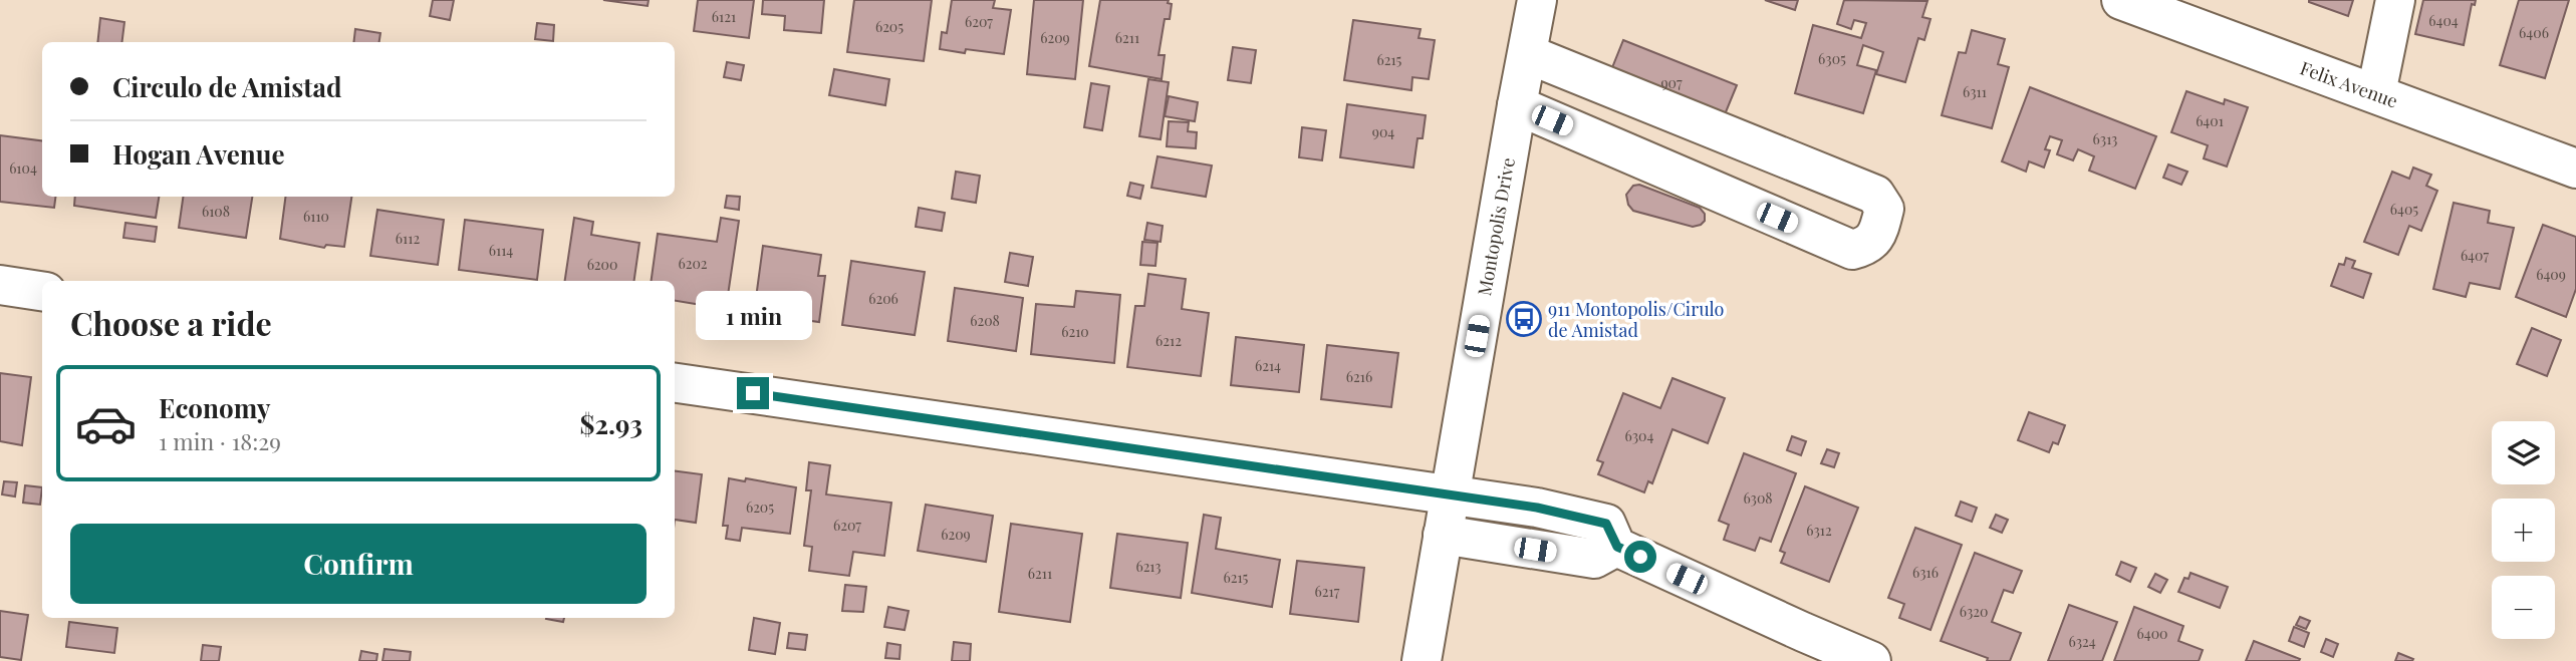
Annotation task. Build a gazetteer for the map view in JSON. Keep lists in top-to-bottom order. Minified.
{"streets":{"street":["Felix Avenue","Montopolis Drive"]},"places":{"bus stop":["911 Montopolis/Cirulo de Amistad"]},"house_numbers":["6121","6404","6207","6205","6406","6209","6211","6305","6215","907","6311","6401","904","6313","6104","6405","6108","6110","6112","6114","6407","6202","6200","6409","6206","6208","6210","6212","6214","6216","6304","6308","6205","6207","6312","6209","6213","6316","6211","6215","6217","6320","6400","6324"],"page":{"banner":["Circulo de Amistad","Hogan Avenue"],"heading":"Choose a ride","bubble":"1 min","list":[{"name":"Economy","note":"1 min · 18:29","value":"$2.93"}],"map_buttons":["+","−"],"buttons":"Confirm"}}
